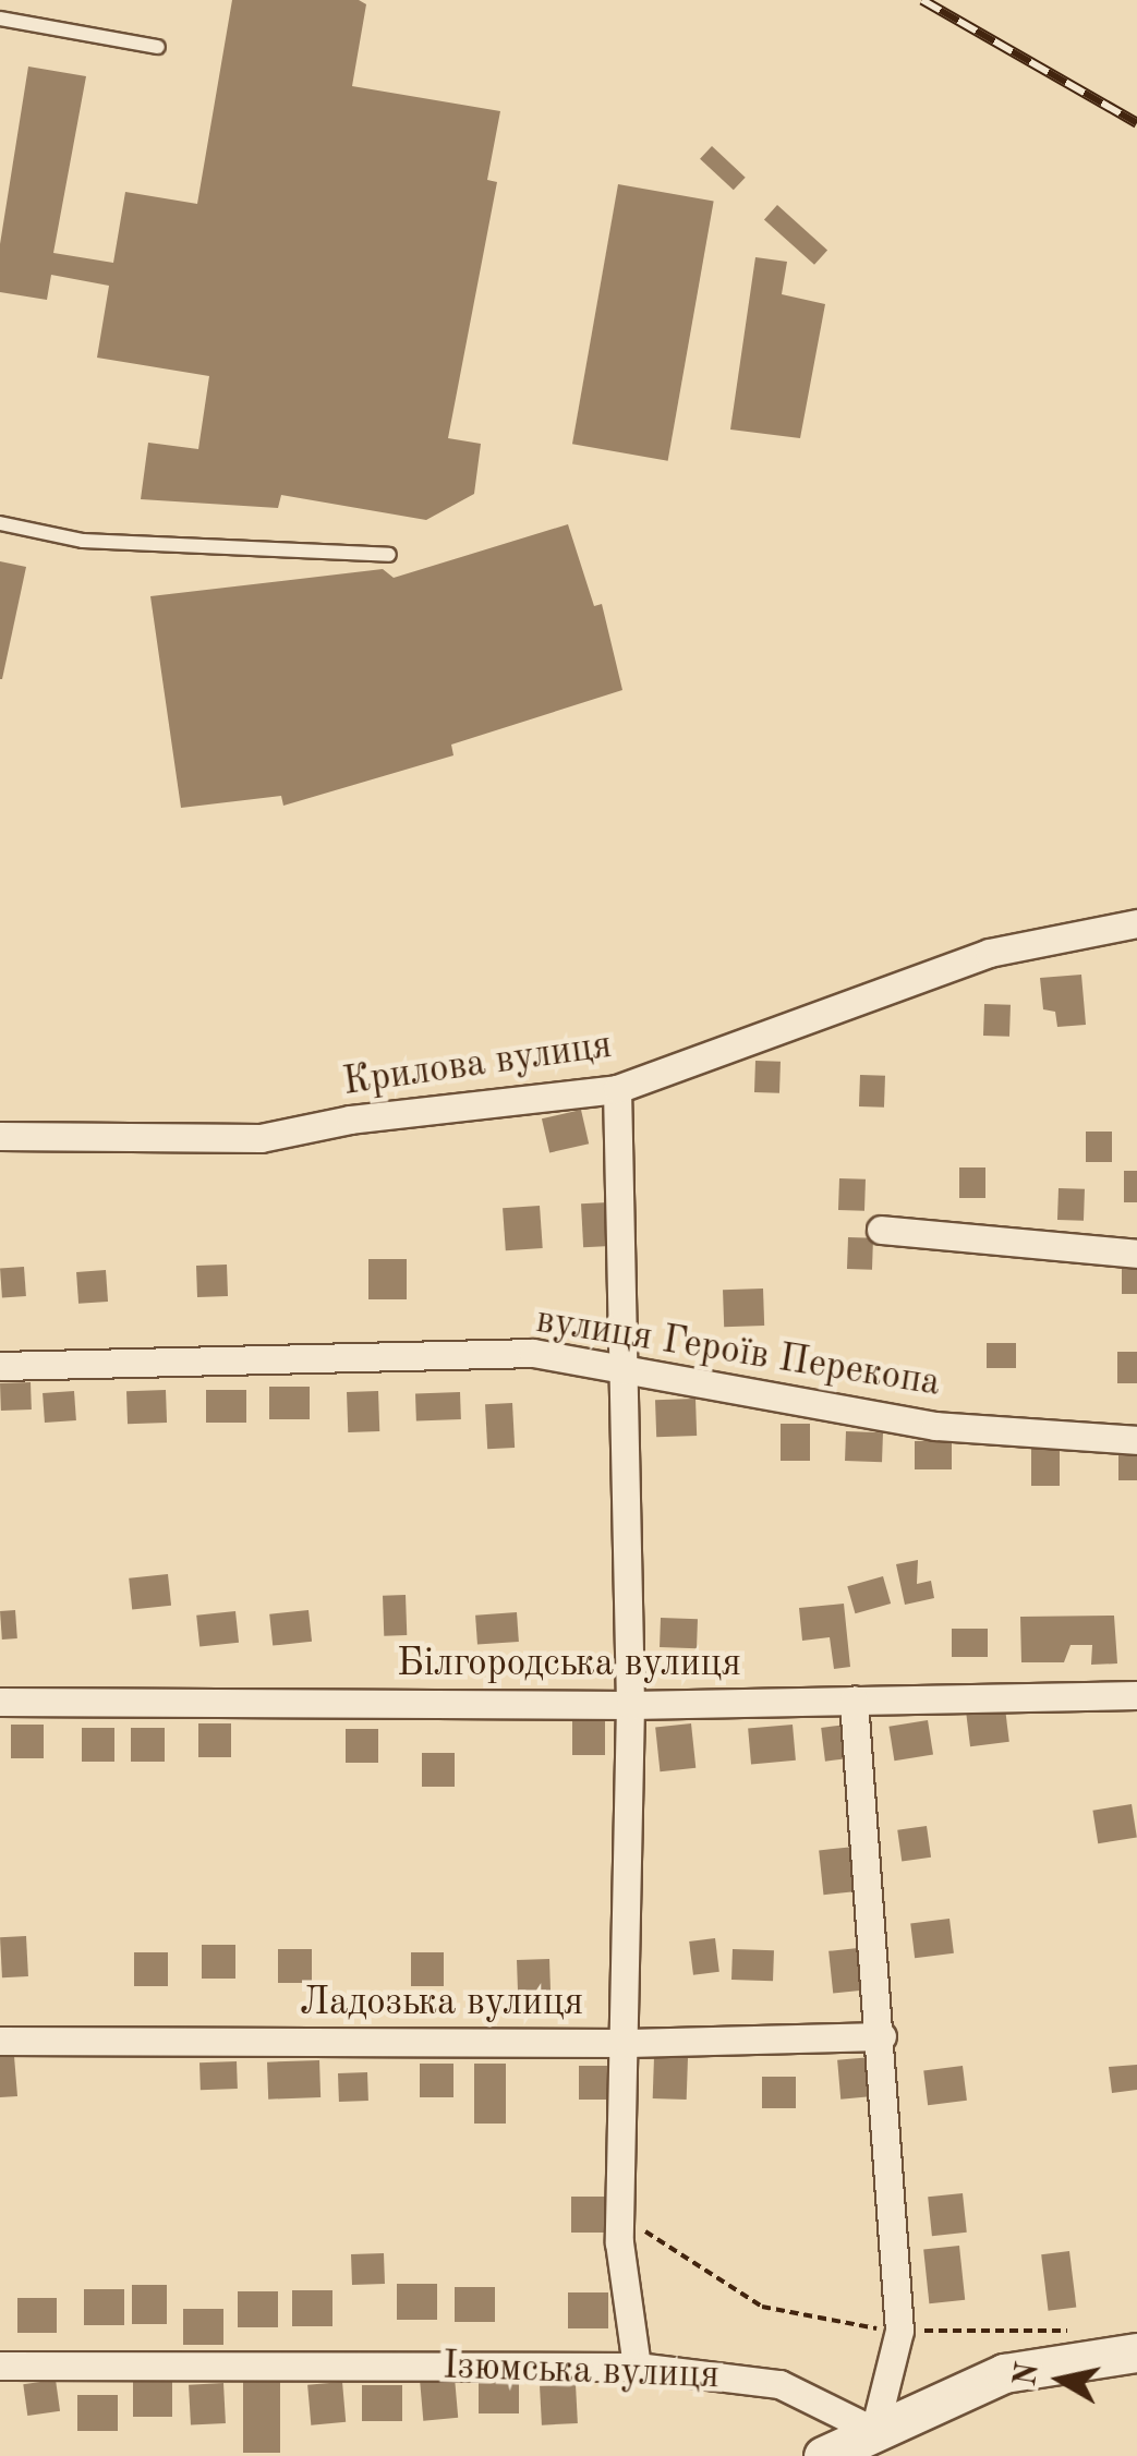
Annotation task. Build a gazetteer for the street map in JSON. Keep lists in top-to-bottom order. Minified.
{"streets":{"street":["Крилова вулиця","вулиця Героїв Перекопа","Білгородська вулиця","Ладозька вулиця","Ізюмська вулиця"]},"north":"left"}
